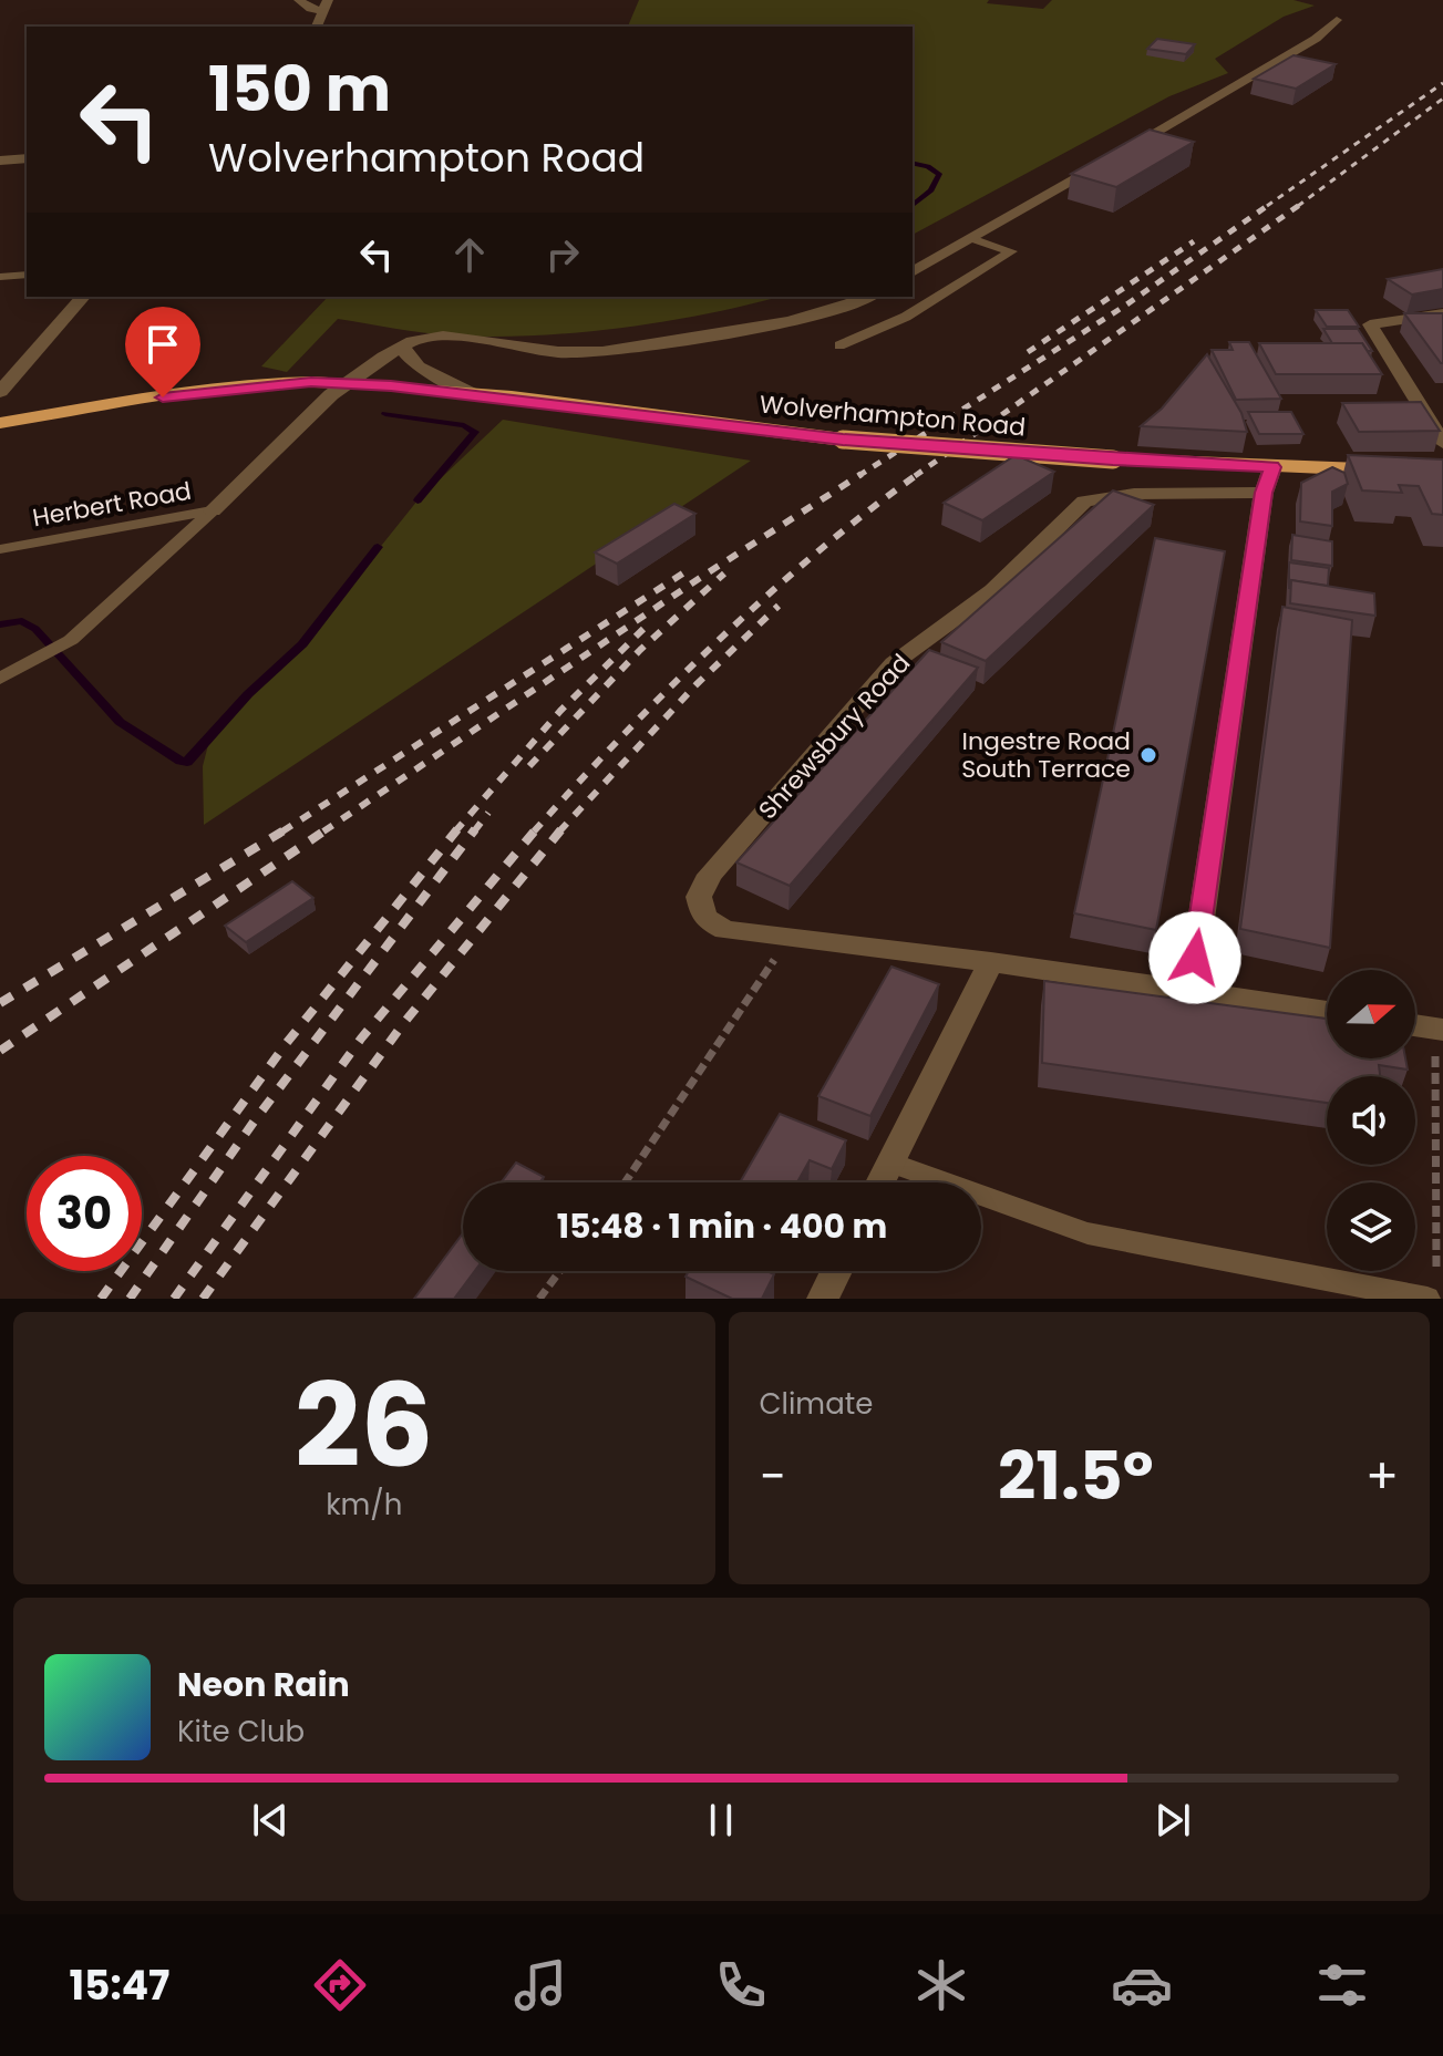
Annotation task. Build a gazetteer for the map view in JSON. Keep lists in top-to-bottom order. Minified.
{"streets":{"highway":["Wolverhampton Road"],"street":["Herbert Road","Shrewsbury Road"]},"crossings":[["Wolverhampton Road","Herbert Road"]],"places":["Ingestre Road South Terrace"],"north":"right","page":{"turn":["150 m","Wolverhampton Road"],"limit":"30","trip":"15:48 · 1 min · 400 m","tile":[["26","km/h"],"Climate"],"heat":["−","21.5°","+"],"song":["Neon Rain","Kite Club"],"tabs":"15:47"}}
